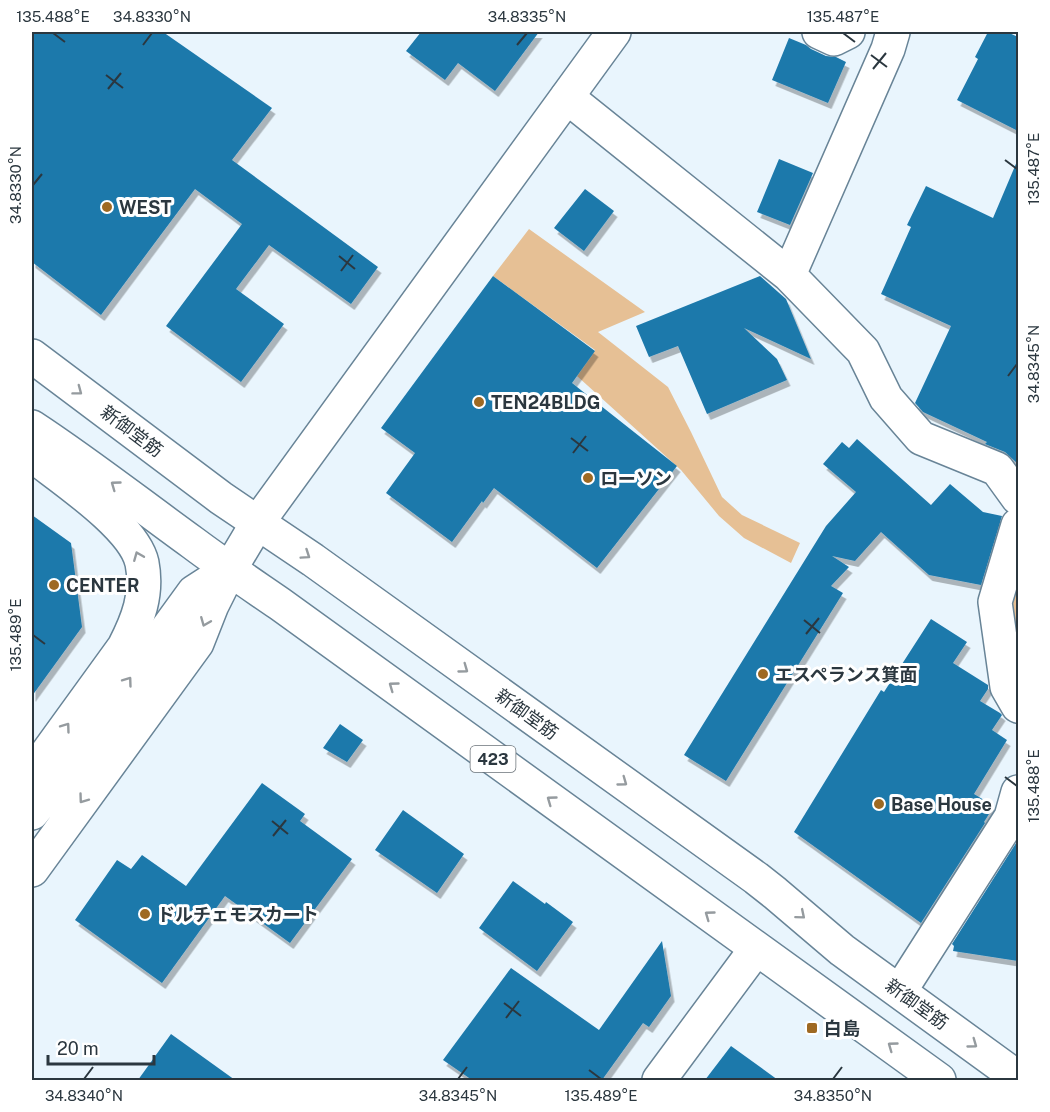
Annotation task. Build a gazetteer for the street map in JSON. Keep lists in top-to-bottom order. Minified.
{"streets":{"main road":["新御堂筋","423"]},"places":{"other":["WEST","TEN24BLDG","ローソン","CENTER","エスペランス箕面","Base House","ドルチェモスカート"],"transit":["白島"]},"scale_bar":"20 m","coordinates":["135.488°E","34.8330°N","34.8335°N","135.487°E","34.8345°N","135.489°E","34.8340°N","34.8350°N"]}
